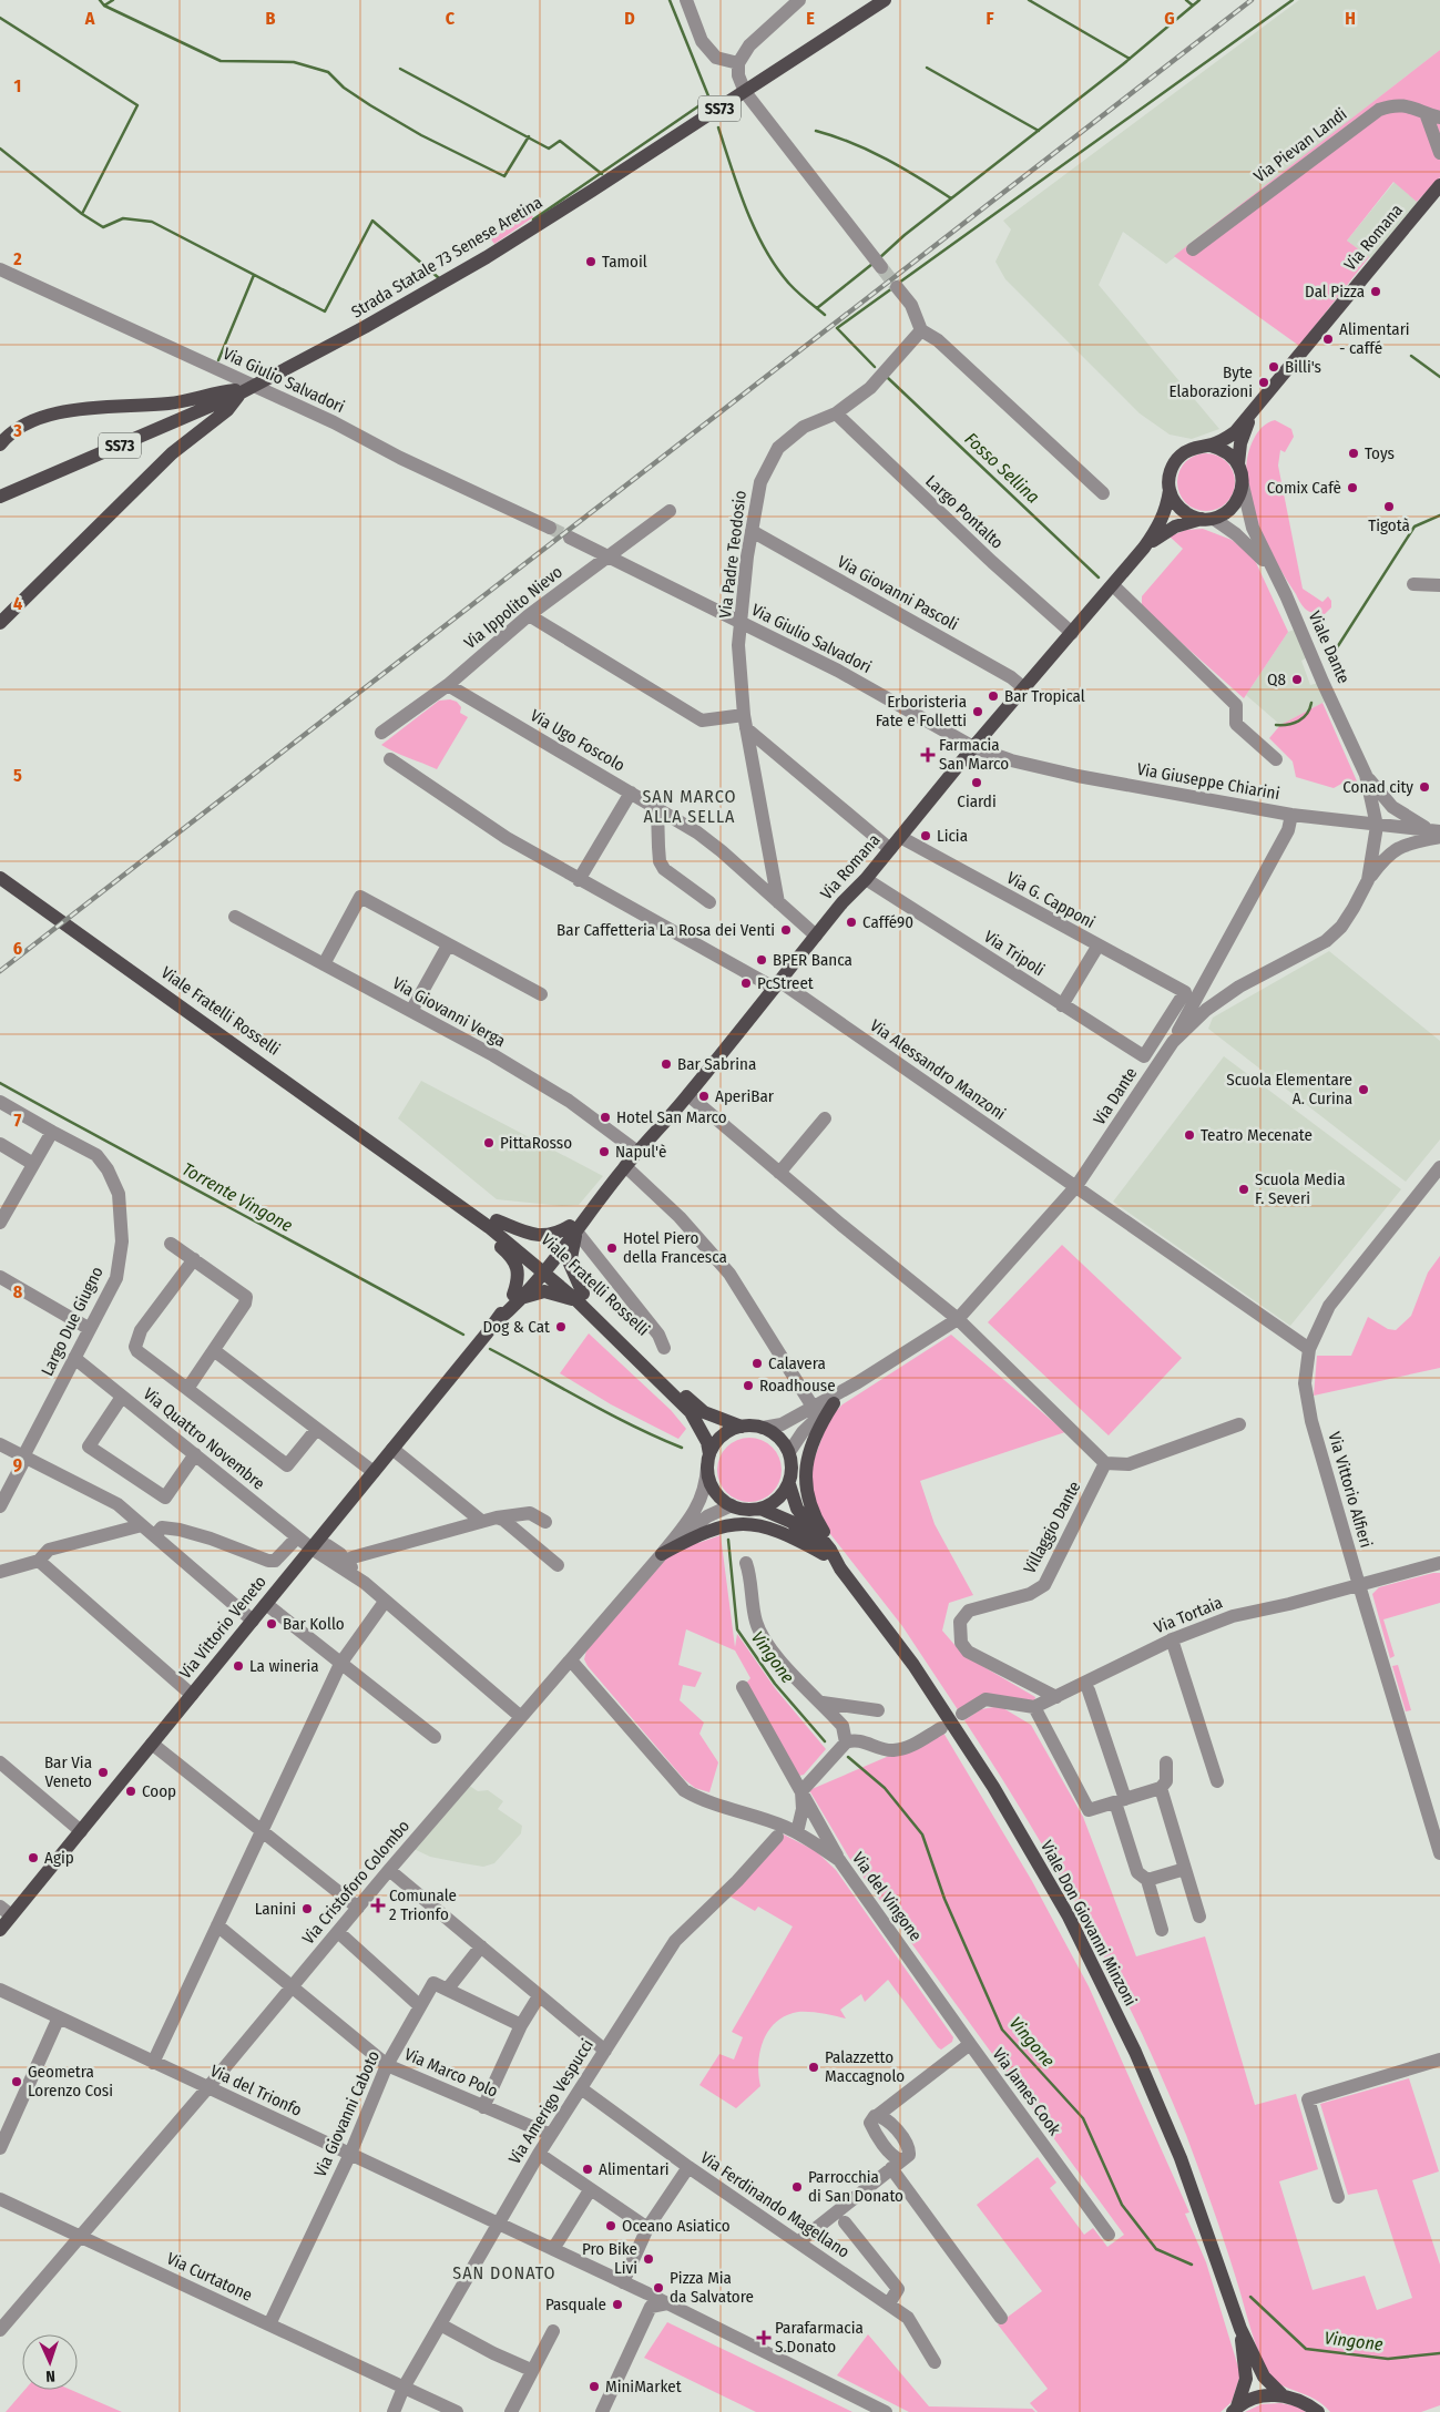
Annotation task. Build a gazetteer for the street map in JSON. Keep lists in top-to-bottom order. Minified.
{"streets":{"main road":["SS73","Via Romana","Strada Statale 73 Senese Aretina","Viale Fratelli Rosselli","Via Vittorio Veneto","Viale Don Giovanni Minzoni"],"street":["Via Pievan Landi","Via Giulio Salvadori","Largo Pontalto","Via Padre Teodosio","Via Giovanni Pascoli","Via Ippolito Nievo","Viale Dante","Via Ugo Foscolo","Via Giuseppe Chiarini","Via G. Capponi","Via Tripoli","Via Giovanni Verga","Via Alessandro Manzoni","Via Dante","Largo Due Giugno","Via Quattro Novembre","Via Vittorio Alfieri","Villaggio Dante","Via Tortaia","Via Cristoforo Colombo","Via del Vingone","Via Marco Polo","Via del Trionfo","Via James Cook","Via Amerigo Vespucci","Via Giovanni Caboto","Via Ferdinando Magellano","Via Curtatone"]},"crossings":[["Via Romana","Via Giulio Salvadori"],["Via Romana","Largo Pontalto"],["Via Romana","Via Giovanni Pascoli"],["Via Romana","Via Ugo Foscolo"],["Via Romana","Via Giuseppe Chiarini"],["Via Romana","Via G. Capponi"],["Via Romana","Via Tripoli"],["Via Romana","Viale Fratelli Rosselli"],["Via Romana","Via Giovanni Verga"],["Via Romana","Via Alessandro Manzoni"],["Via Romana","Via Vittorio Veneto"],["Strada Statale 73 Senese Aretina","Via Giulio Salvadori"],["Via Giulio Salvadori","Via Padre Teodosio"],["Via Giulio Salvadori","Via Ippolito Nievo"],["Via Giulio Salvadori","Via Giuseppe Chiarini"],["Largo Pontalto","Via Padre Teodosio"],["Via Padre Teodosio","Via Giovanni Pascoli"],["Via Padre Teodosio","Via Ugo Foscolo"],["Via Ippolito Nievo","Via Ugo Foscolo"],["Viale Dante","Via Giuseppe Chiarini"],["Viale Dante","Via Dante"],["Via Giuseppe Chiarini","Via Dante"],["Via G. Capponi","Via Tripoli"],["Viale Fratelli Rosselli","Via Dante"],["Viale Fratelli Rosselli","Via Cristoforo Colombo"],["Viale Fratelli Rosselli","Viale Don Giovanni Minzoni"],["Via Alessandro Manzoni","Via Dante"],["Via Alessandro Manzoni","Via Vittorio Alfieri"],["Via Dante","Via Cristoforo Colombo"],["Via Dante","Viale Don Giovanni Minzoni"],["Largo Due Giugno","Via Quattro Novembre"],["Via Quattro Novembre","Via Vittorio Veneto"],["Via Vittorio Alfieri","Via Tortaia"],["Villaggio Dante","Via Tortaia"],["Via Cristoforo Colombo","Via del Vingone"],["Via Cristoforo Colombo","Viale Don Giovanni Minzoni"],["Via Cristoforo Colombo","Via Marco Polo"],["Via Cristoforo Colombo","Via del Trionfo"],["Via Cristoforo Colombo","Via Curtatone"],["Via del Vingone","Via James Cook"],["Via Marco Polo","Via Amerigo Vespucci"],["Via Marco Polo","Via Giovanni Caboto"],["Via del Trionfo","Via Amerigo Vespucci"],["Via del Trionfo","Via Giovanni Caboto"],["Via Amerigo Vespucci","Via Ferdinando Magellano"],["Via Amerigo Vespucci","Via Curtatone"],["Via Giovanni Caboto","Via Curtatone"]],"districts":["SAN MARCO ALLA SELLA","SAN DONATO"],"water":["Fosso Sellina","Torrente Vingone","Vingone"],"places":{"other":["Tamoil","Dal Pizza","Alimentari - caffé","Billi's","Byte Elaborazioni","Toys","Comix Cafè","Tigotà","Q8","Bar Tropical","Erboristeria Fate e Folletti","Ciardi","Conad city","Licia","Caffé90","Bar Caffetteria La Rosa dei Venti","BPER Banca","PcStreet","Bar Sabrina","Scuola Elementare A. Curina","AperiBar","Hotel San Marco","Teatro Mecenate","PittaRosso","Napul'è","Scuola Media F. Severi","Hotel Piero della Francesca","Dog & Cat","Calavera","Roadhouse","Bar Kollo","La wineria","Bar Via Veneto","Coop","Agip","Lanini","Palazzetto Maccagnolo","Geometra Lorenzo Cosi","Alimentari","Parrocchia di San Donato","Oceano Asiatico","Pro Bike Livi","Pizza Mia da Salvatore","Pasquale","MiniMarket"],"health":["Farmacia San Marco","Comunale 2 Trionfo","Parafarmacia S.Donato"]},"north":"bottom","grid":{"columns":["A","B","C","D","E","F","G","H"],"rows":["1","2","3","4","5","6","7","8","9"]}}
